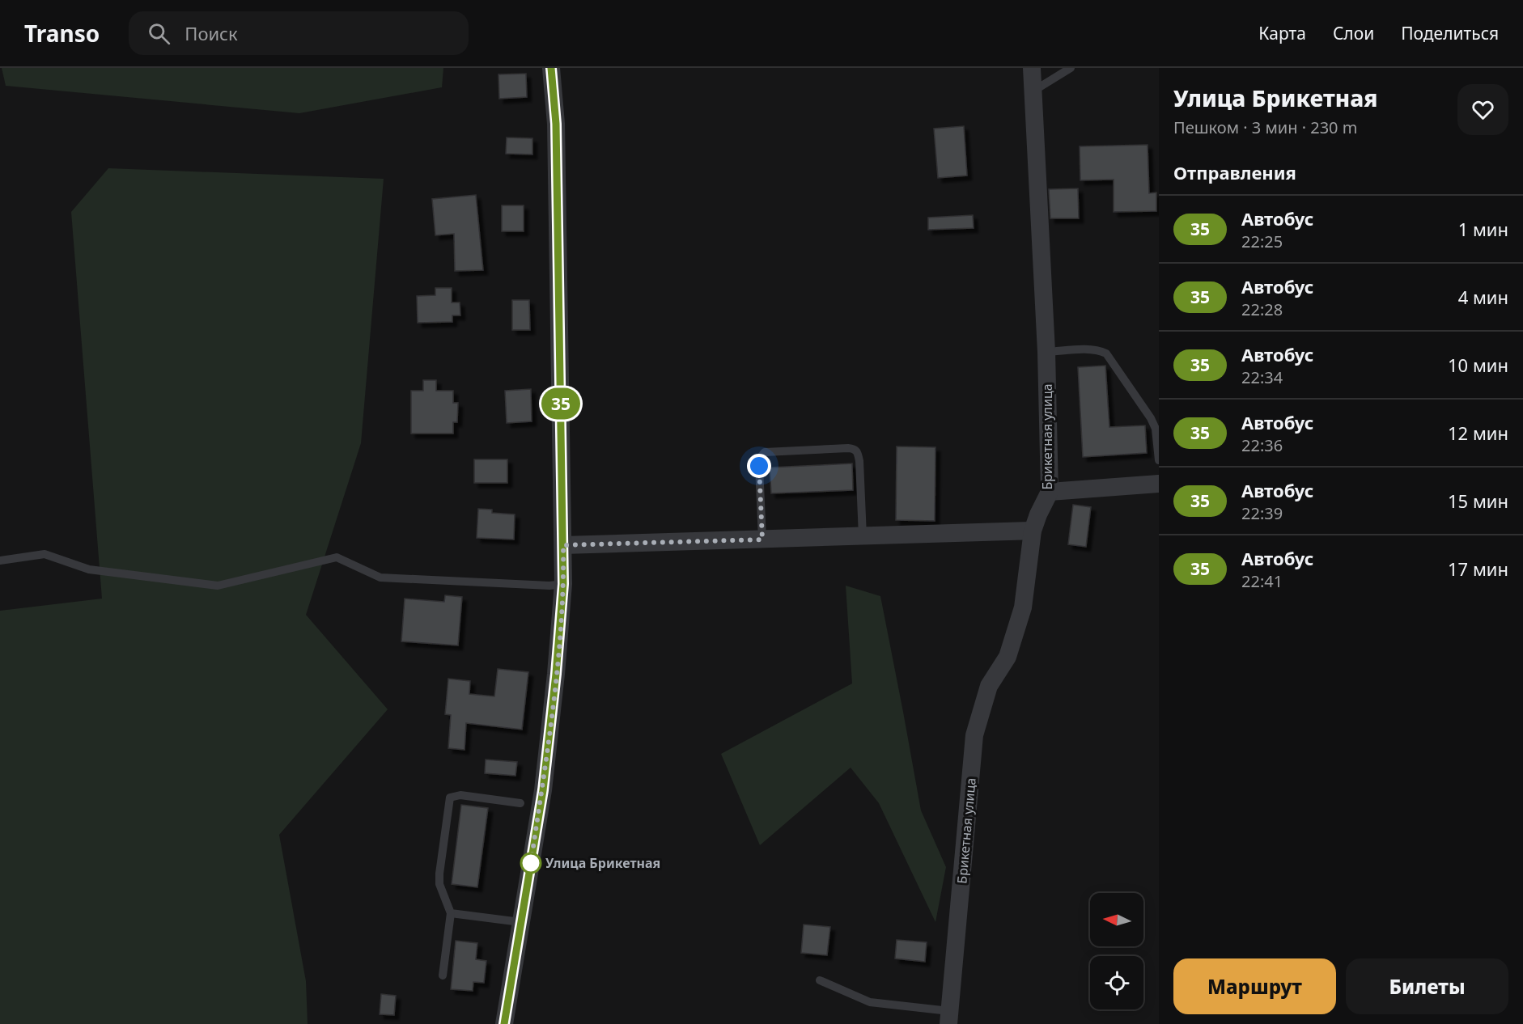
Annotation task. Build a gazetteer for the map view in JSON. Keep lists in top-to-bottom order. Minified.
{"streets":{"street":["Брикетная улица"]},"places":["Улица Брикетная"],"lines":["bus line 35"],"north":"left","page":{"header":"Transo","search":"Поиск","nav":["Карта","Слои","Поделиться"],"on_map":"35","heading":[["Улица Брикетная","Пешком · 3 мин · 230 m"],"Отправления"],"list":[{"mark":"35","name":"Автобус","note":"22:25","value":"1 мин"},{"mark":"35","name":"Автобус","note":"22:28","value":"4 мин"},{"mark":"35","name":"Автобус","note":"22:34","value":"10 мин"},{"mark":"35","name":"Автобус","note":"22:36","value":"12 мин"},{"mark":"35","name":"Автобус","note":"22:39","value":"15 мин"},{"mark":"35","name":"Автобус","note":"22:41","value":"17 мин"}],"buttons":["Маршрут","Билеты"]}}
